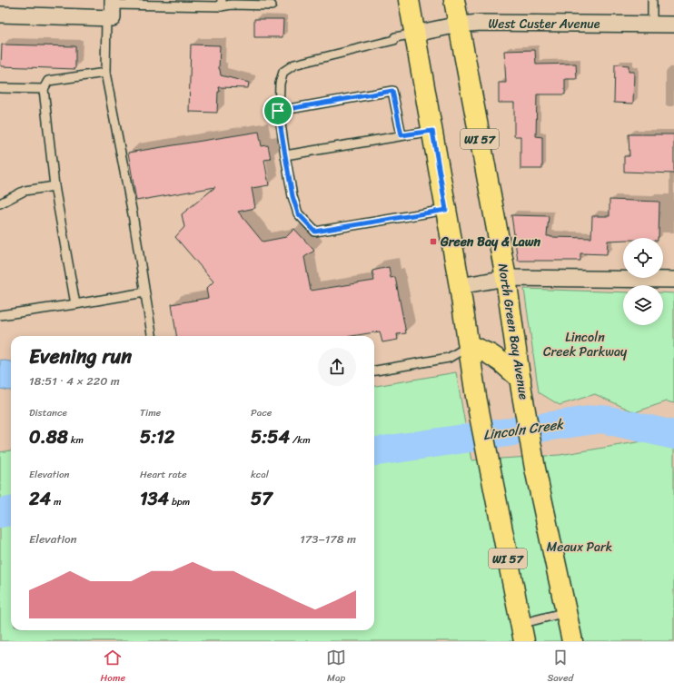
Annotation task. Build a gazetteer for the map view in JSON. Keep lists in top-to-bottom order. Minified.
{"streets":{"main road":["WI 57","North Green Bay Avenue"],"street":["West Custer Avenue"]},"crossings":[["West Custer Avenue","WI 57"],["West Custer Avenue","North Green Bay Avenue"]],"water":["Lincoln Creek"],"parks":["Lincoln Creek Parkway","Meaux Park"],"places":{"transit":["Green Bay & Lawn"]},"page":{"heading":["Evening run","18:51 · 4 × 220 m"],"stats":[["Distance","0.88 km"],["Time","5:12"],["Pace","5:54 /km"],["Elevation","24 m"],["Heart rate","134 bpm"],["kcal","57"]],"chart":["Elevation","173–178 m"],"tabs":["Home","Map","Saved"]}}
